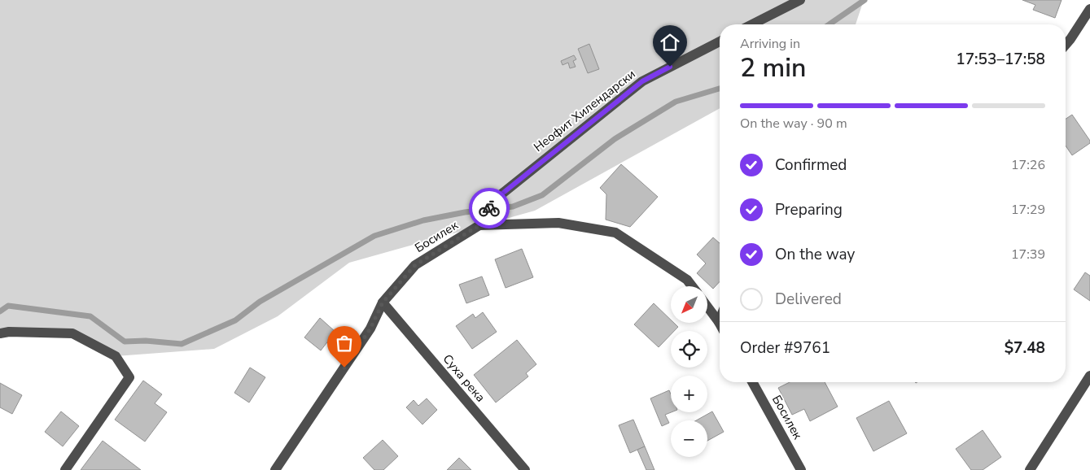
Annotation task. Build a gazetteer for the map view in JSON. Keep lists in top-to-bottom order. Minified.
{"streets":{"street":["Неофит Хилендарски","Босилек","Суха река"]},"crossings":[["Неофит Хилендарски","Босилек"],["Босилек","Суха река"]],"north":"bottom left","page":{"heading":["2 min","Arriving in","17:53–17:58"],"panel":["Order #9761","$7.48"],"bar":"On the way · 90 m","list":[["Confirmed","17:26"],["Preparing","17:29"],["On the way","17:39"],"Delivered"],"map_buttons":["+","−"]}}
